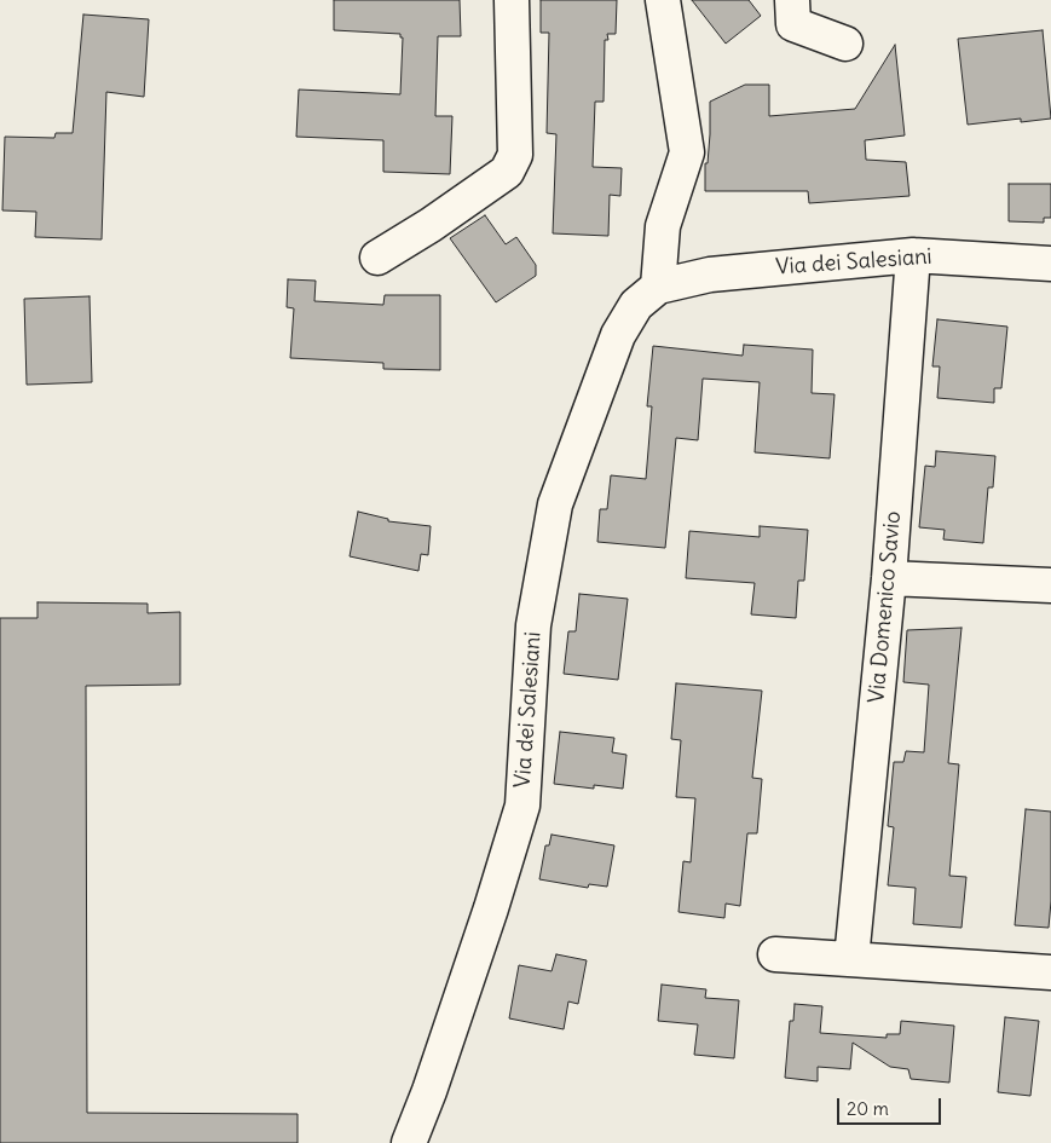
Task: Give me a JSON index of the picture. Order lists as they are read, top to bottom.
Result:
{
  "streets": {
    "street": ["Via dei Salesiani", "Via Domenico Savio"]
  },
  "crossings": [
    ["Via dei Salesiani", "Via Domenico Savio"]
  ],
  "scale_bar": "20 m"
}
